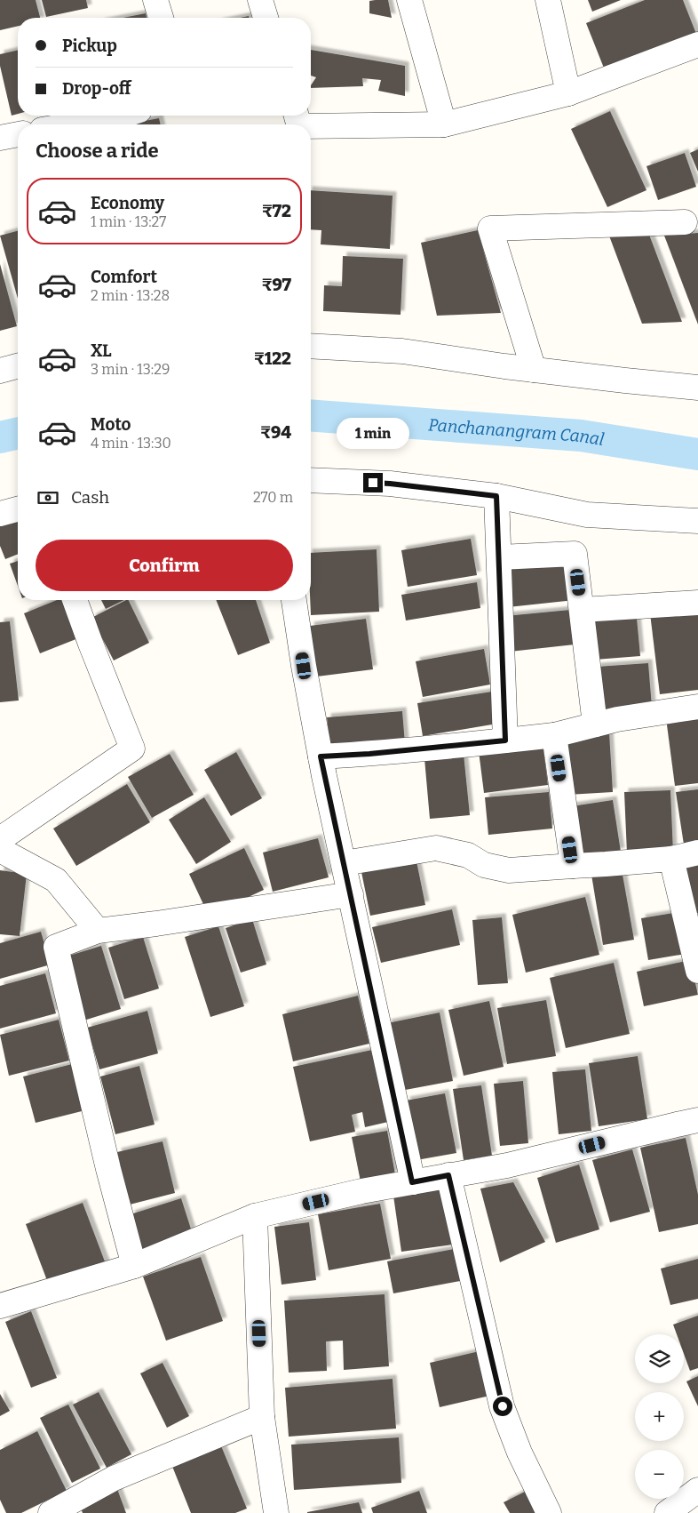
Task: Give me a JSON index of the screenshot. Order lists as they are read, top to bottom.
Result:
{
  "water": ["Panchanangram Canal"],
  "page": {
    "banner": ["Pickup", "Drop-off"],
    "heading": "Choose a ride",
    "list": [
      {
        "name": "Economy",
        "note": "1 min · 13:27",
        "value": "₹72"
      },
      {
        "name": "Comfort",
        "note": "2 min · 13:28",
        "value": "₹97"
      },
      {
        "name": "XL",
        "note": "3 min · 13:29",
        "value": "₹122"
      },
      {
        "name": "Moto",
        "note": "4 min · 13:30",
        "value": "₹94"
      }
    ],
    "bubble": "1 min",
    "pay": ["Cash", "270 m"],
    "buttons": "Confirm",
    "map_buttons": ["+", "−"]
  }
}
